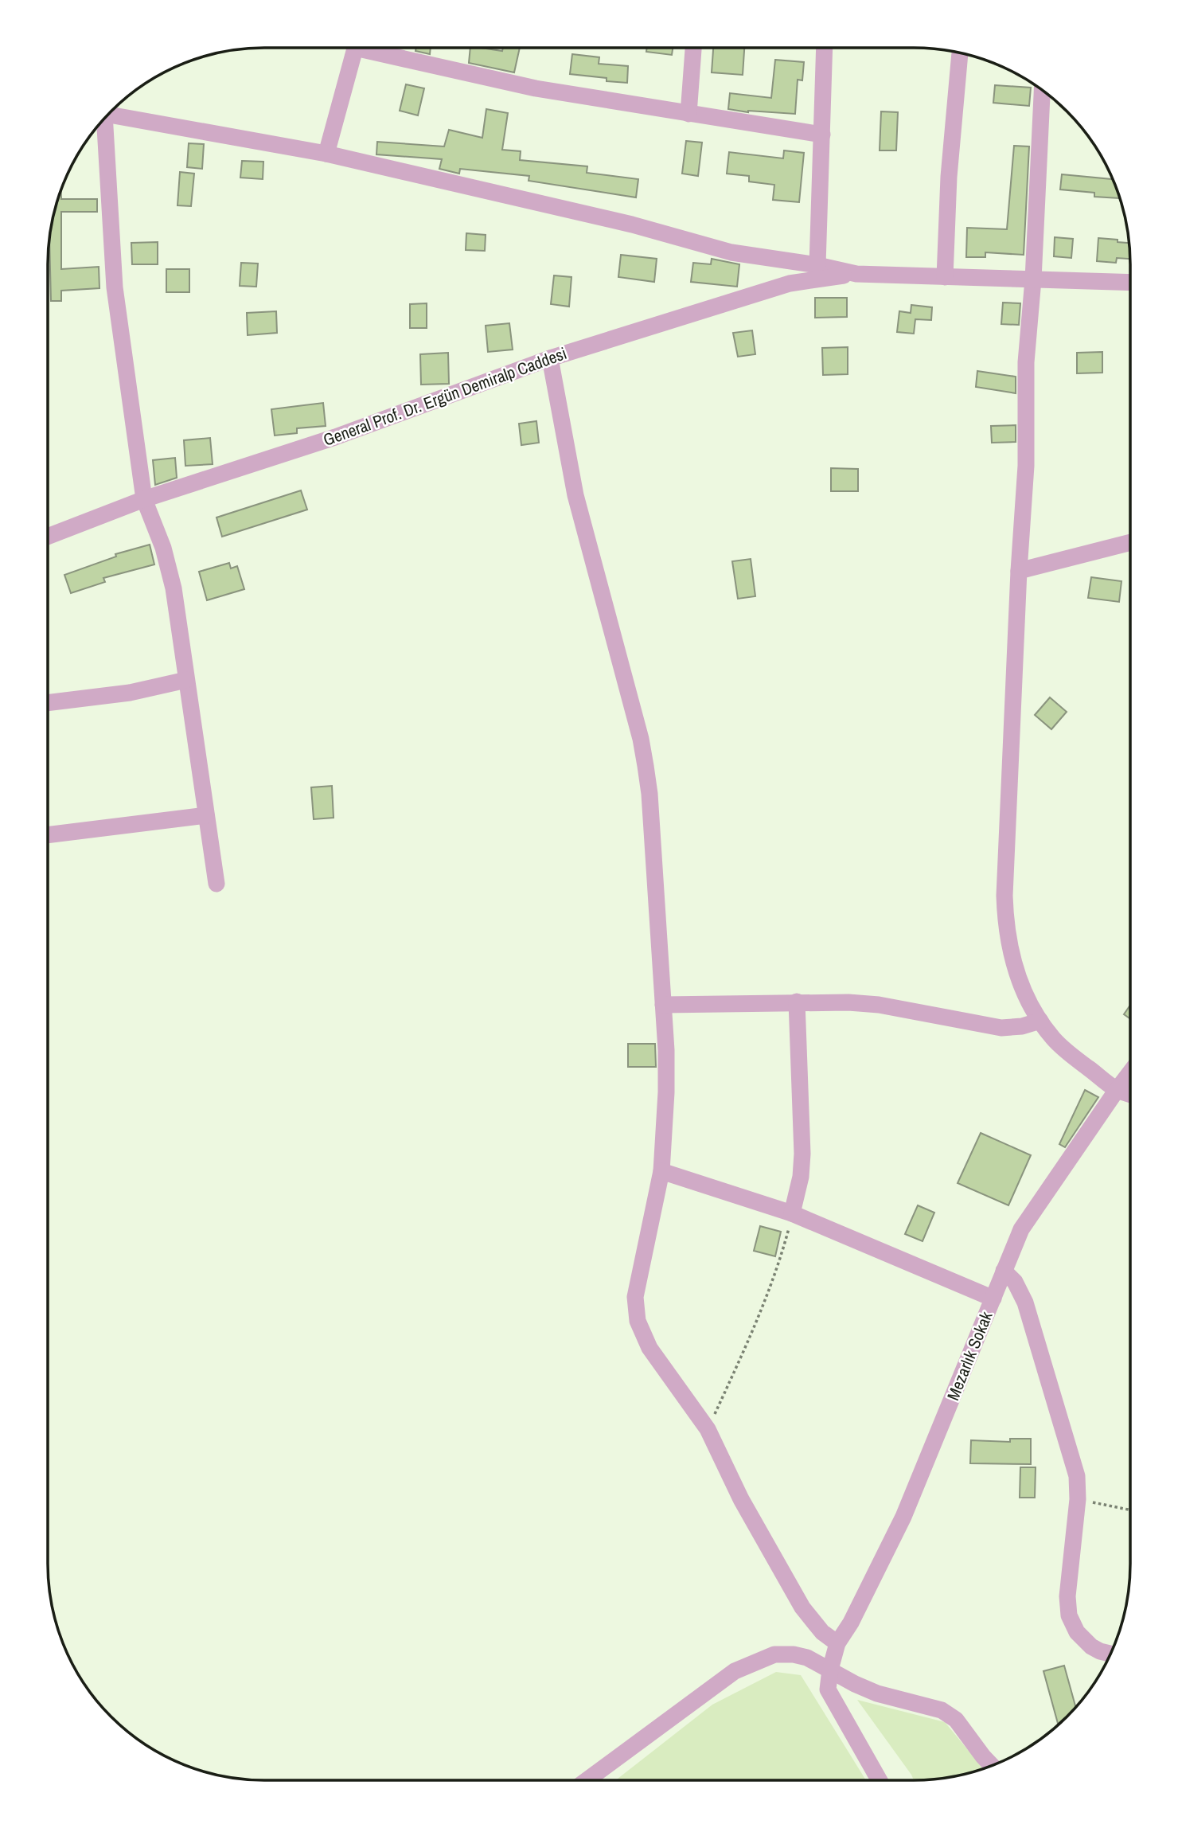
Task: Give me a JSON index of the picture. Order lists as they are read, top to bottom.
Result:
{
  "streets": {
    "street": ["General Prof. Dr. Ergün Demiralp Caddesi", "Mezarlık Sokak"]
  }
}
